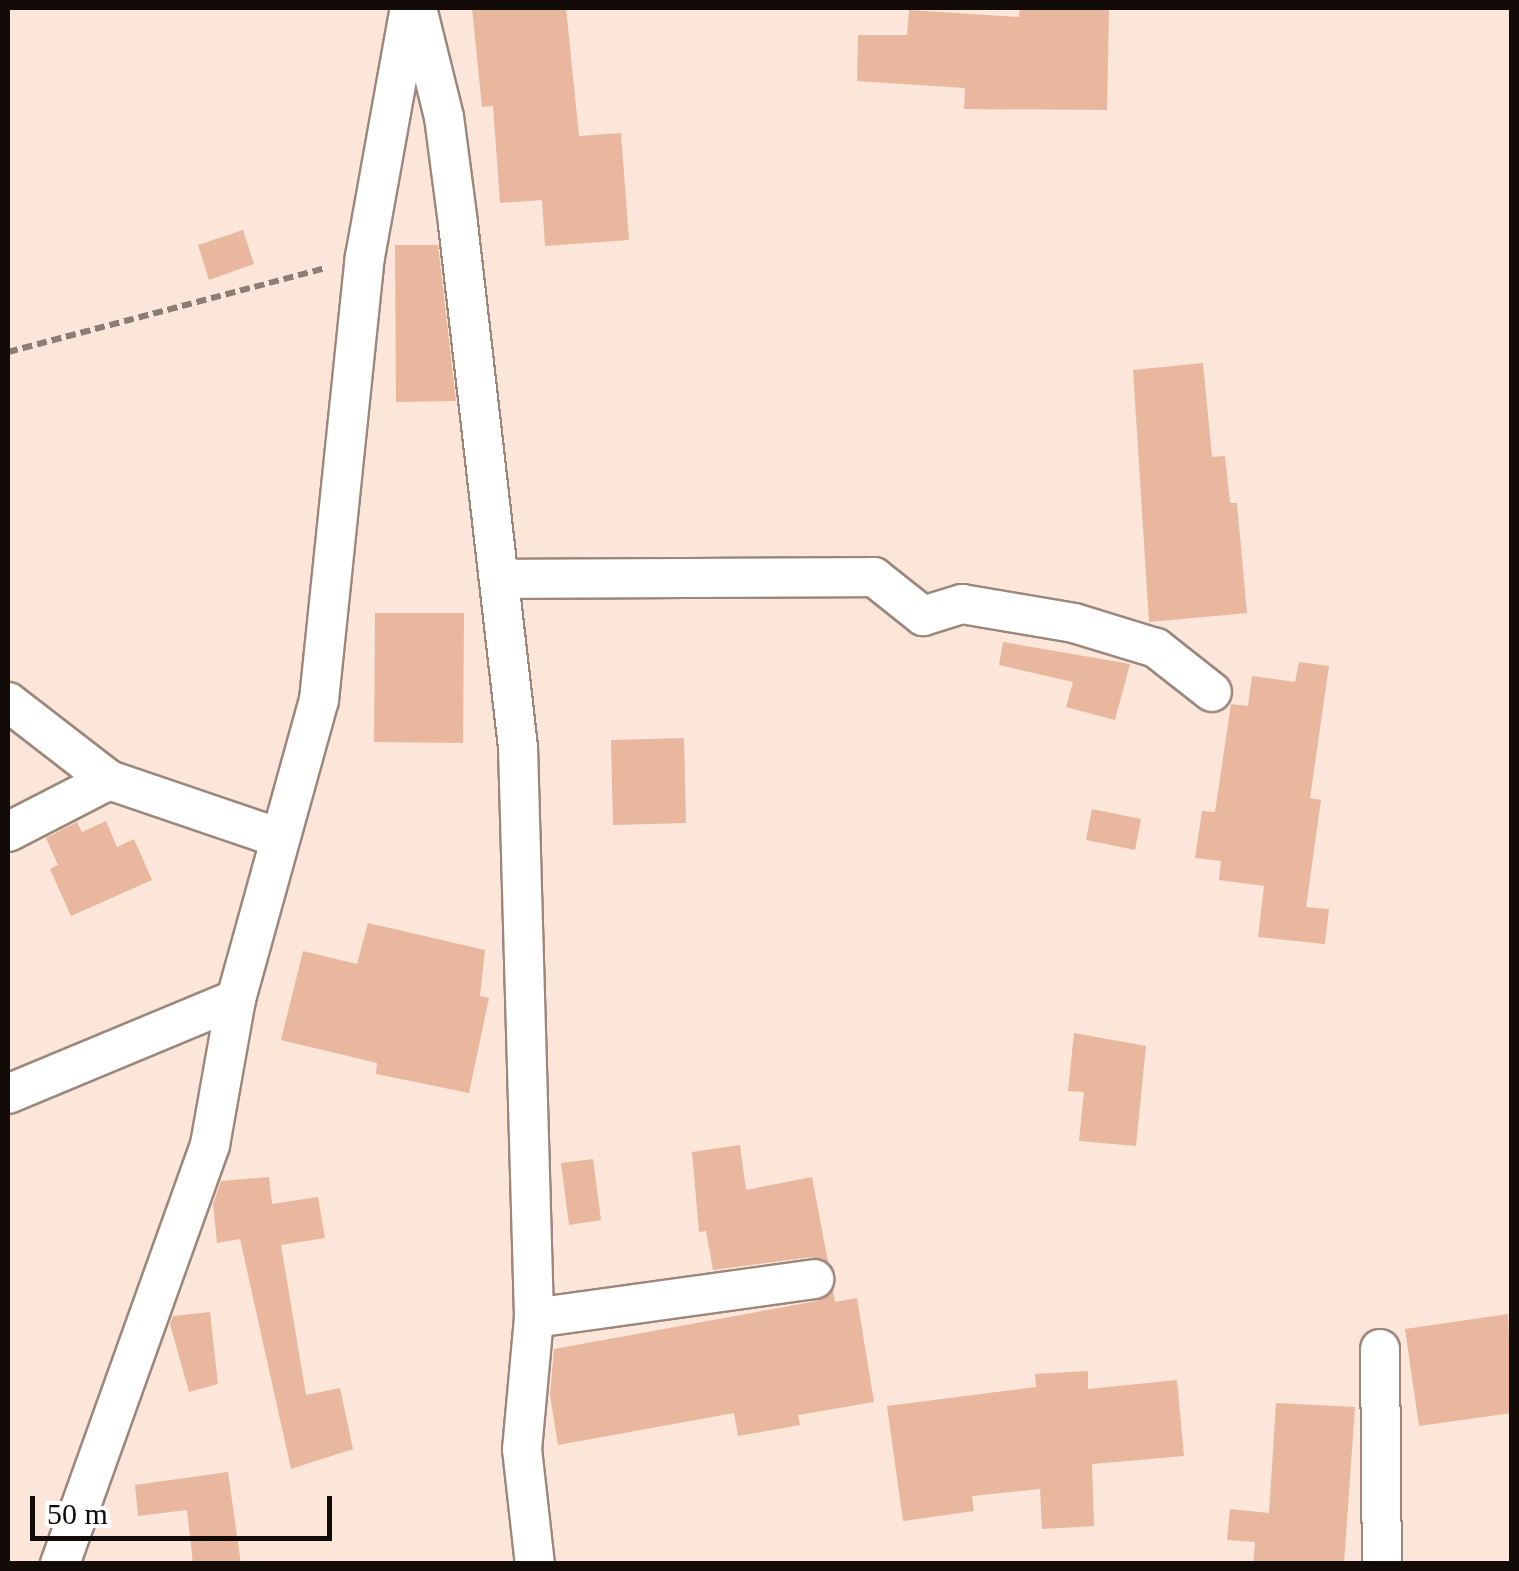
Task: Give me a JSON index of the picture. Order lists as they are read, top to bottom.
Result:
{
  "scale_bar": "50 m"
}
